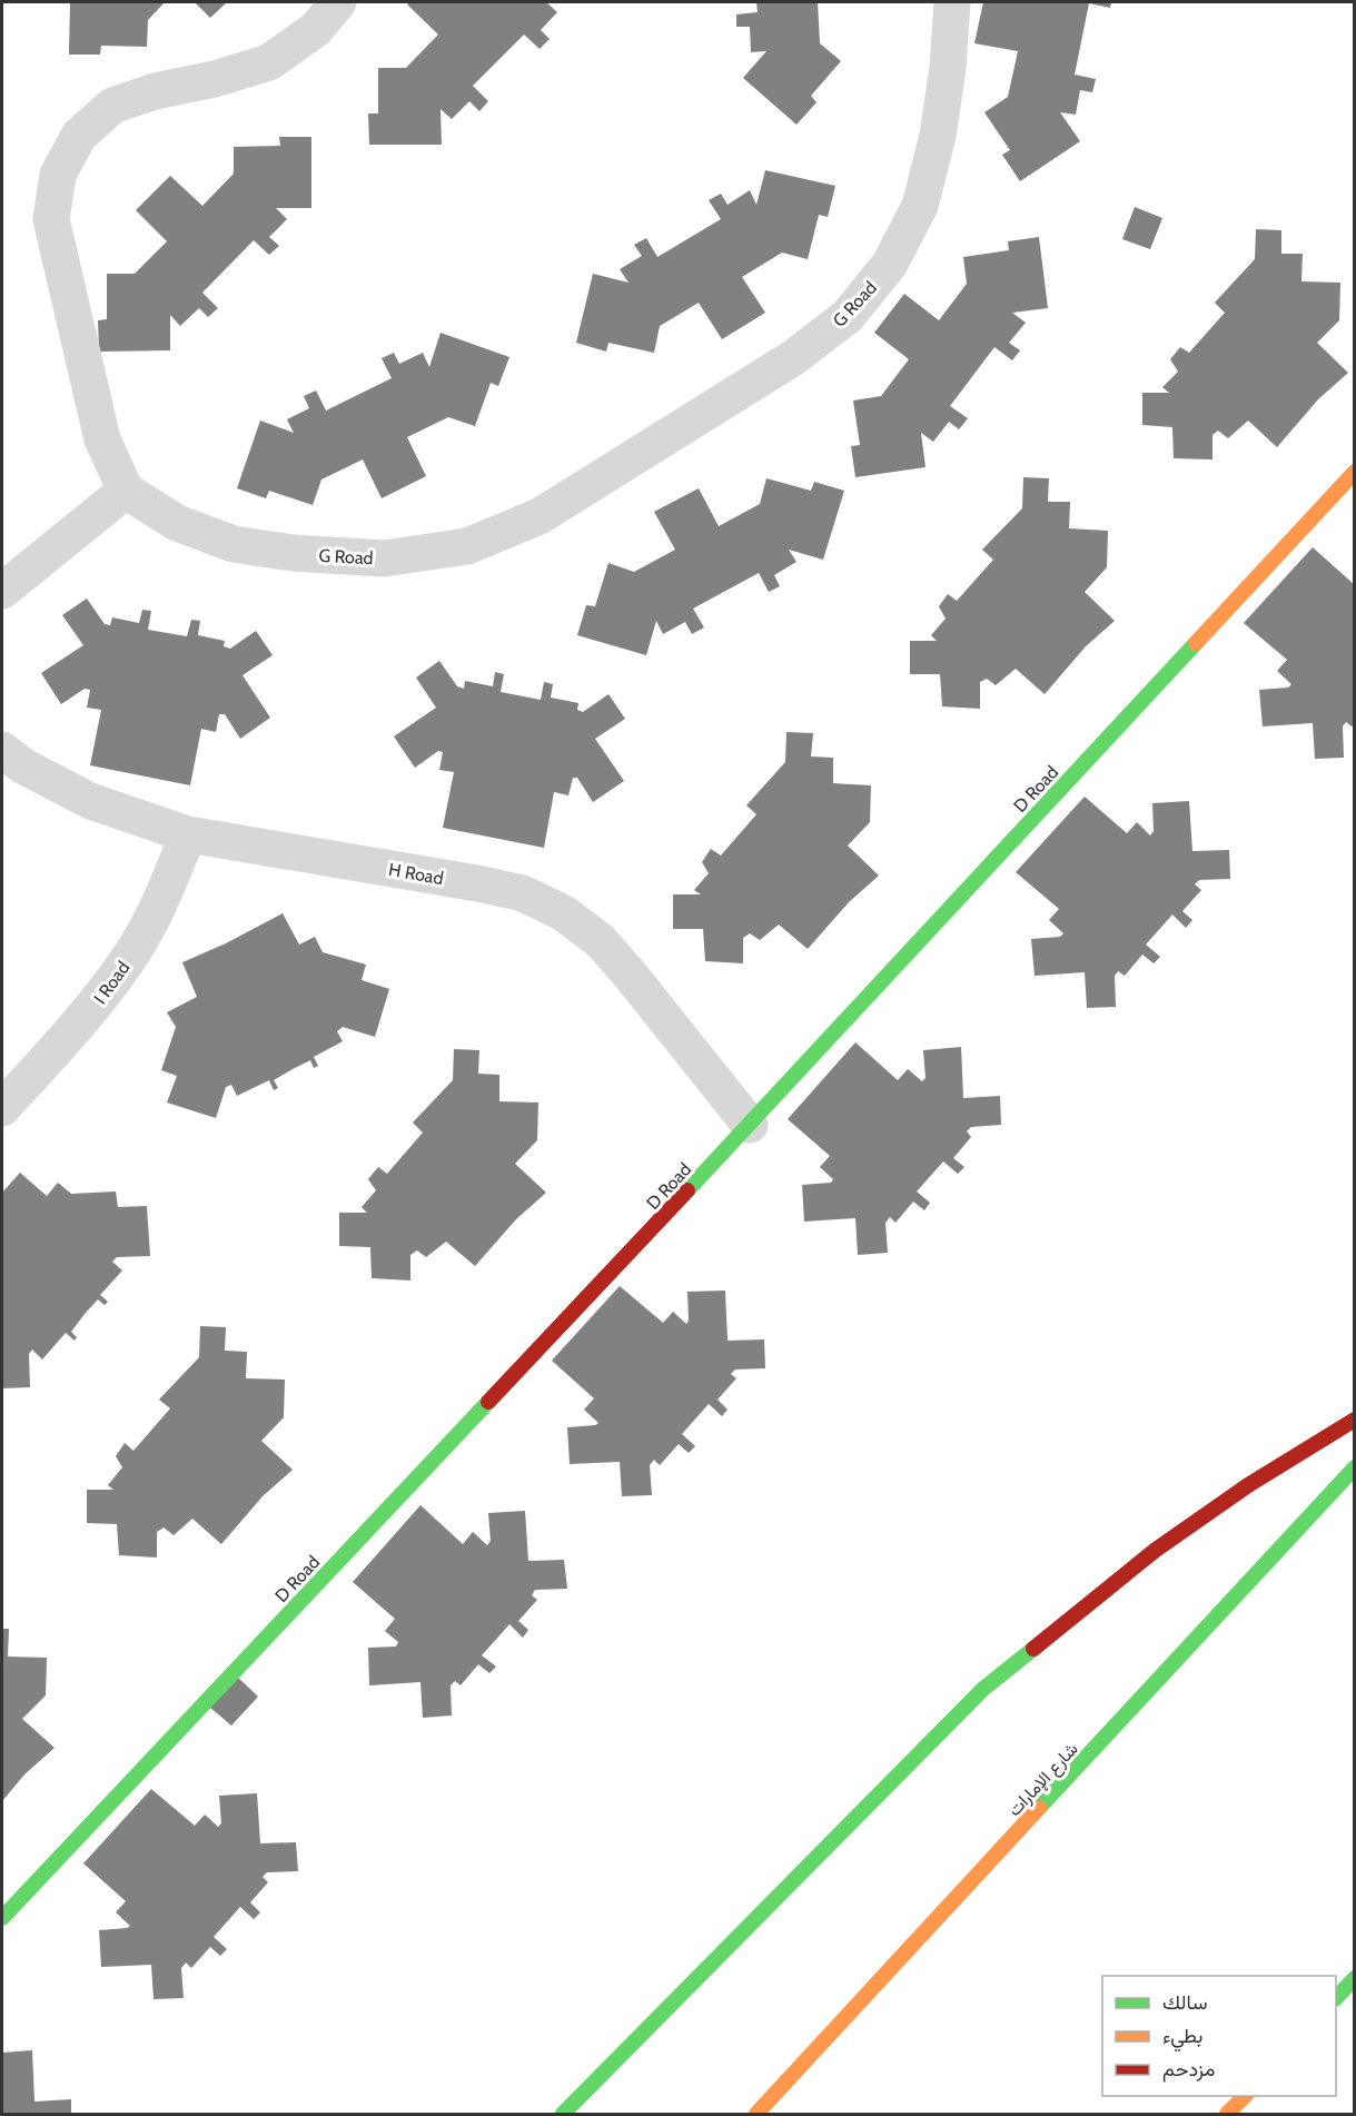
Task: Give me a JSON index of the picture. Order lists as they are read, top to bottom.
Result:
{
  "streets": {
    "main road": ["D Road", "شارع الإمارات"],
    "street": ["G Road", "H Road", "I Road"]
  },
  "crossings": [
    ["D Road", "H Road"],
    ["H Road", "I Road"]
  ],
  "legend": ["سالك", "بطيء", "مزدحم"]
}
